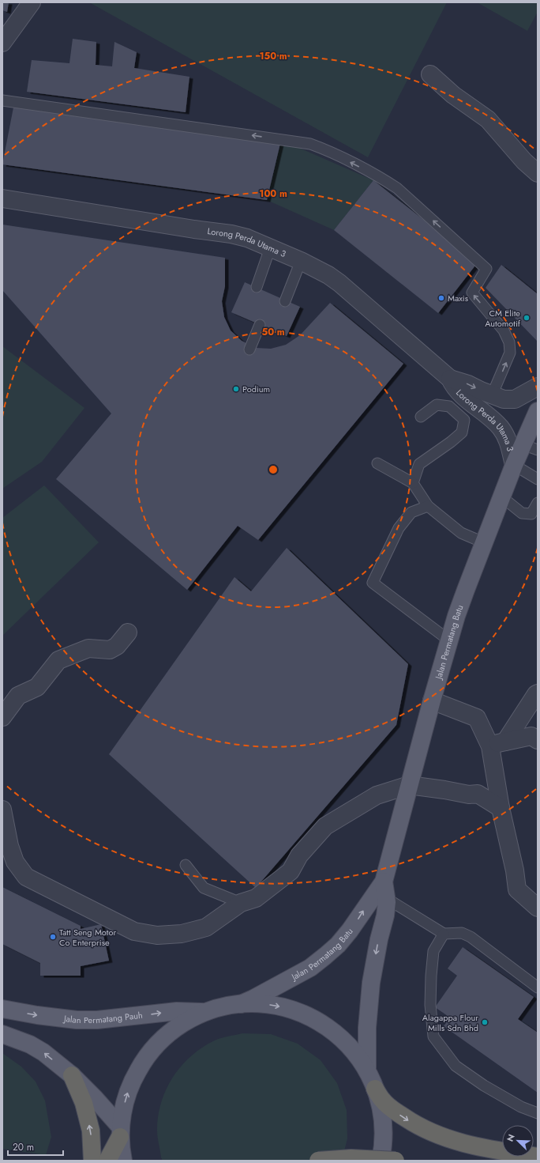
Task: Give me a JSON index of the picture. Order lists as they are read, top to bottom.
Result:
{
  "streets": {
    "main road": ["Jalan Permatang Batu", "Jalan Permatang Pauh"],
    "street": ["Lorong Perda Utama 3"]
  },
  "crossings": [
    ["Lorong Perda Utama 3", "Jalan Permatang Batu"]
  ],
  "one_way": ["Jalan Permatang Pauh"],
  "places": [
    "Maxis",
    "CM Elite Automotif",
    "Podium",
    "Tatt Seng Motor Co Enterprise",
    "Alagappa Flour Mills Sdn Bhd"
  ],
  "scale_bar": "20 m",
  "north": "top left",
  "rings": ["150 m", "100 m", "50 m"]
}
